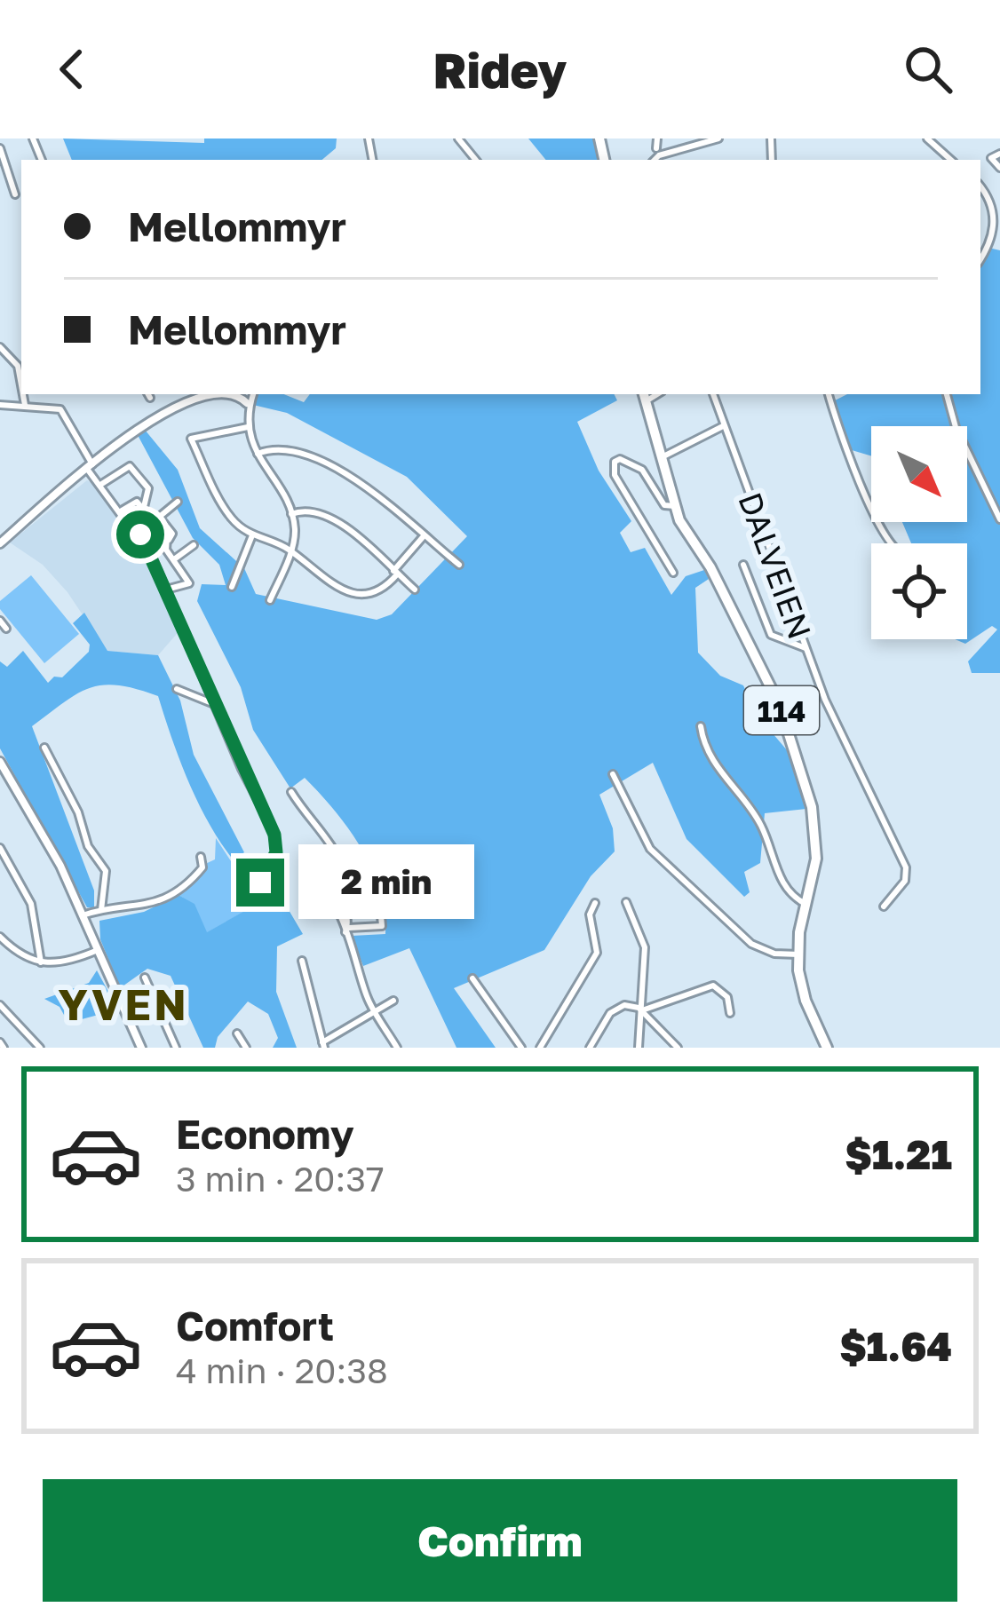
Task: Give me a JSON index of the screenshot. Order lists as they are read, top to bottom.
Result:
{
  "streets": {
    "main road": ["114"],
    "street": ["DALVEIEN"]
  },
  "districts": ["YVEN"],
  "north": "bottom right",
  "page": {
    "header": "Ridey",
    "banner": ["Mellommyr", "Mellommyr"],
    "bubble": "2 min",
    "list": [
      {
        "name": "Economy",
        "note": "3 min · 20:37",
        "value": "$1.21"
      },
      {
        "name": "Comfort",
        "note": "4 min · 20:38",
        "value": "$1.64"
      }
    ],
    "buttons": "Confirm"
  }
}
